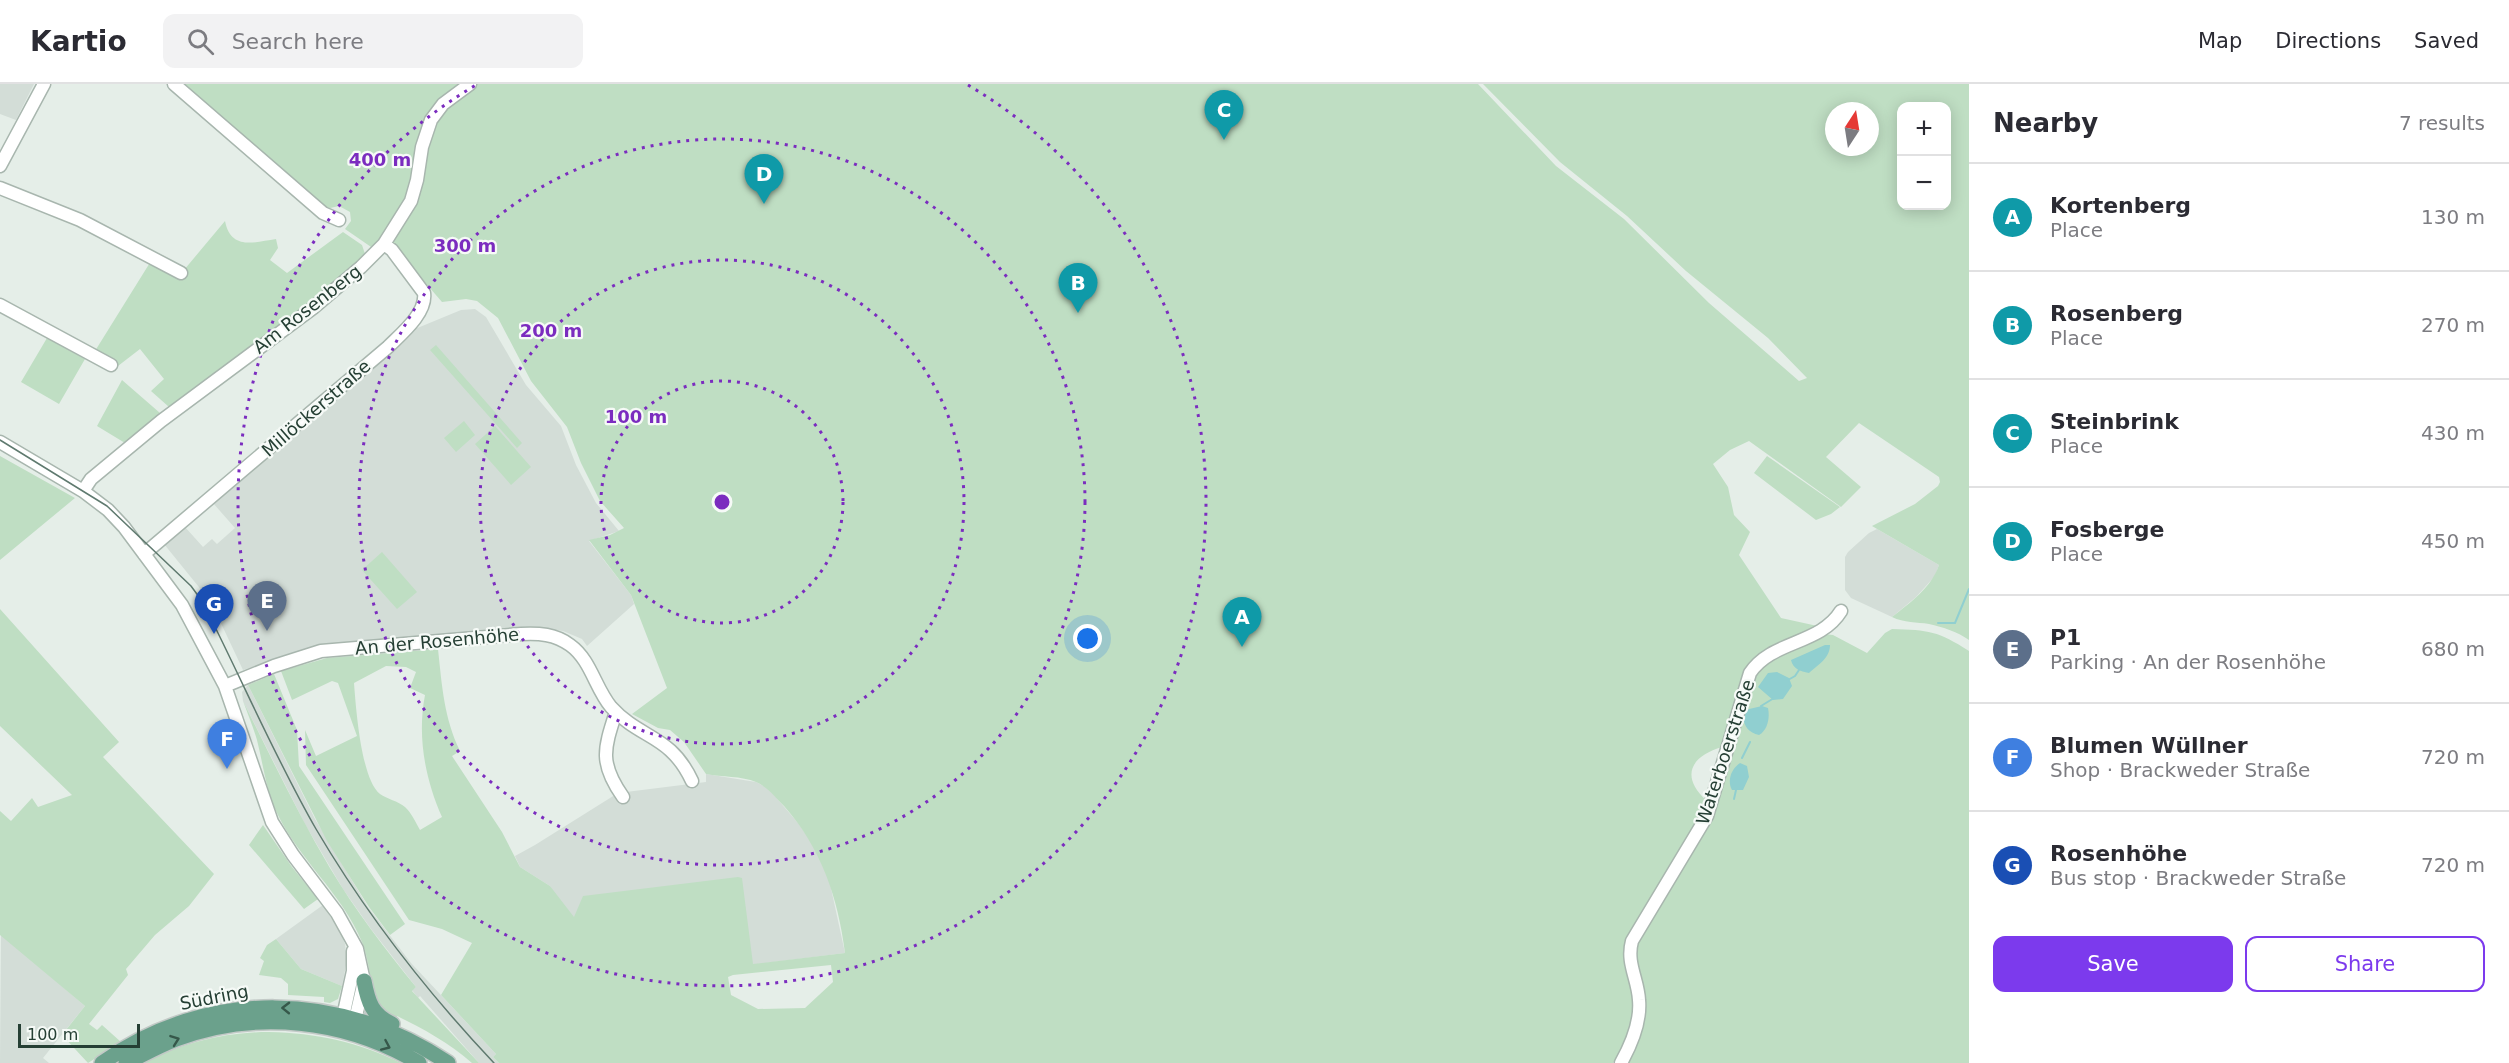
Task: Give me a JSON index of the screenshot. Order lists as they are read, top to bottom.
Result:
{
  "streets": {
    "main road": ["Südring"],
    "street": [
      "Am Rosenberg",
      "Millöckerstraße",
      "An der Rosenhöhe",
      "Waterboerstraße"
    ]
  },
  "crossings": [
    ["Am Rosenberg", "Millöckerstraße"]
  ],
  "scale_bar": "100 m",
  "north": "top",
  "page": {
    "header": "Kartio",
    "search": "Search here",
    "nav": ["Map", "Directions", "Saved"],
    "heading": ["Nearby", "7 results"],
    "pins": [
      "C",
      "D",
      "B",
      "E",
      "G",
      "A",
      "F"
    ],
    "map_buttons": ["+", "−"],
    "list": [
      {
        "mark": "A",
        "name": "Kortenberg",
        "note": "Place",
        "value": "130 m"
      },
      {
        "mark": "B",
        "name": "Rosenberg",
        "note": "Place",
        "value": "270 m"
      },
      {
        "mark": "C",
        "name": "Steinbrink",
        "note": "Place",
        "value": "430 m"
      },
      {
        "mark": "D",
        "name": "Fosberge",
        "note": "Place",
        "value": "450 m"
      },
      {
        "mark": "E",
        "name": "P1",
        "note": "Parking · An der Rosenhöhe",
        "value": "680 m"
      },
      {
        "mark": "F",
        "name": "Blumen Wüllner",
        "note": "Shop · Brackweder Straße",
        "value": "720 m"
      },
      {
        "mark": "G",
        "name": "Rosenhöhe",
        "note": "Bus stop · Brackweder Straße",
        "value": "720 m"
      }
    ],
    "buttons": ["Save", "Share"],
    "scale": "100 m"
  },
  "rings": [
    "400 m",
    "300 m",
    "200 m",
    "100 m"
  ]
}
